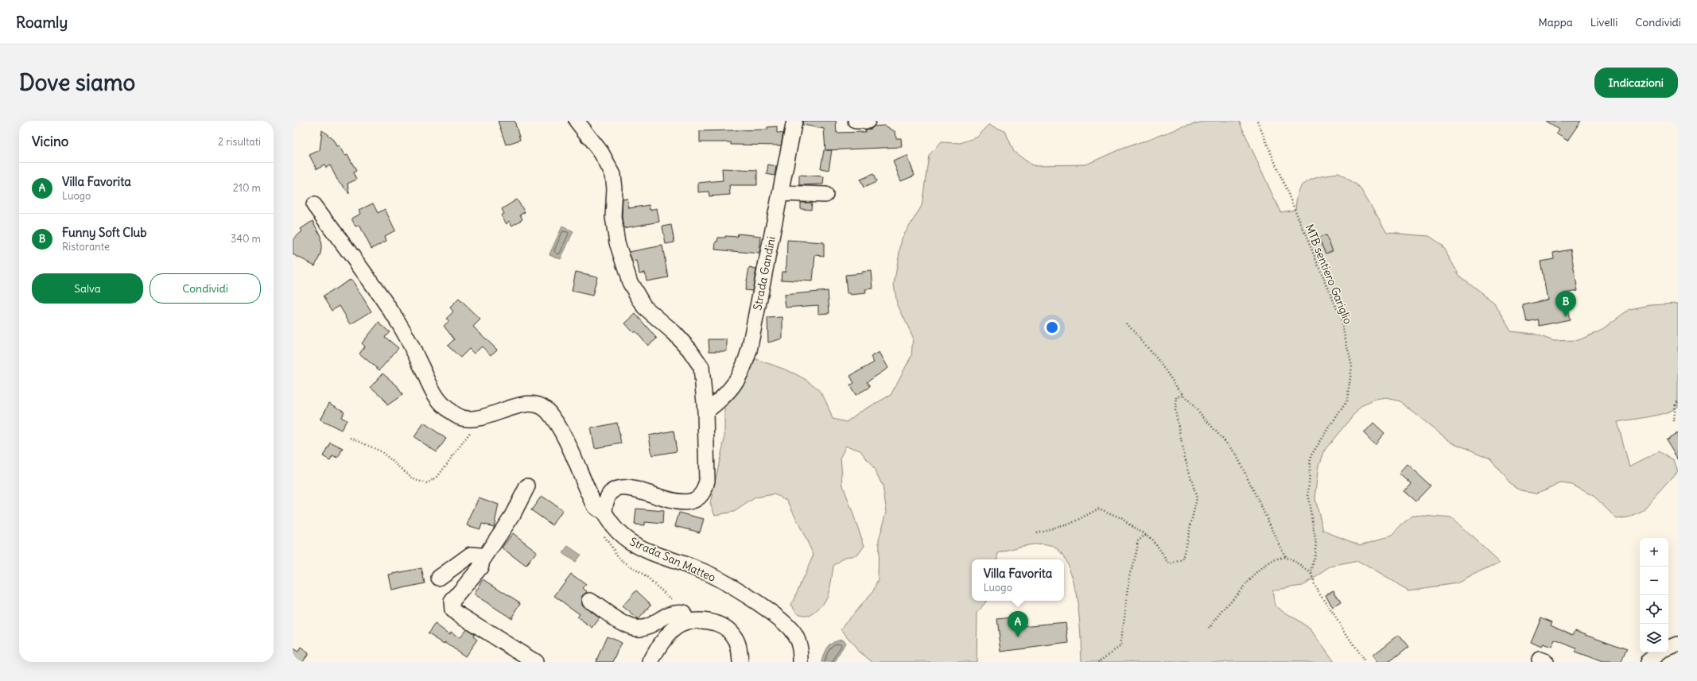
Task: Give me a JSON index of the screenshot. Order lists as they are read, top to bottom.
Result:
{
  "streets": {
    "street": ["Strada Gandini", "Strada San Matteo"],
    "path": ["MTB sentiero Gariglio"]
  },
  "page": {
    "header": "Roamly",
    "nav": ["Mappa", "Livelli", "Condividi"],
    "buttons": [
      "Indicazioni",
      ["Salva", "Condividi"]
    ],
    "title": "Dove siamo",
    "heading": ["Vicino", "2 risultati"],
    "list": [
      {
        "mark": "A",
        "name": "Villa Favorita",
        "note": "Luogo",
        "value": "210 m"
      },
      {
        "mark": "B",
        "name": "Funny Soft Club",
        "note": "Ristorante",
        "value": "340 m"
      }
    ],
    "pins": ["B", "A"],
    "map_buttons": ["+", "−"],
    "popup": ["Villa Favorita", "Luogo"]
  }
}
